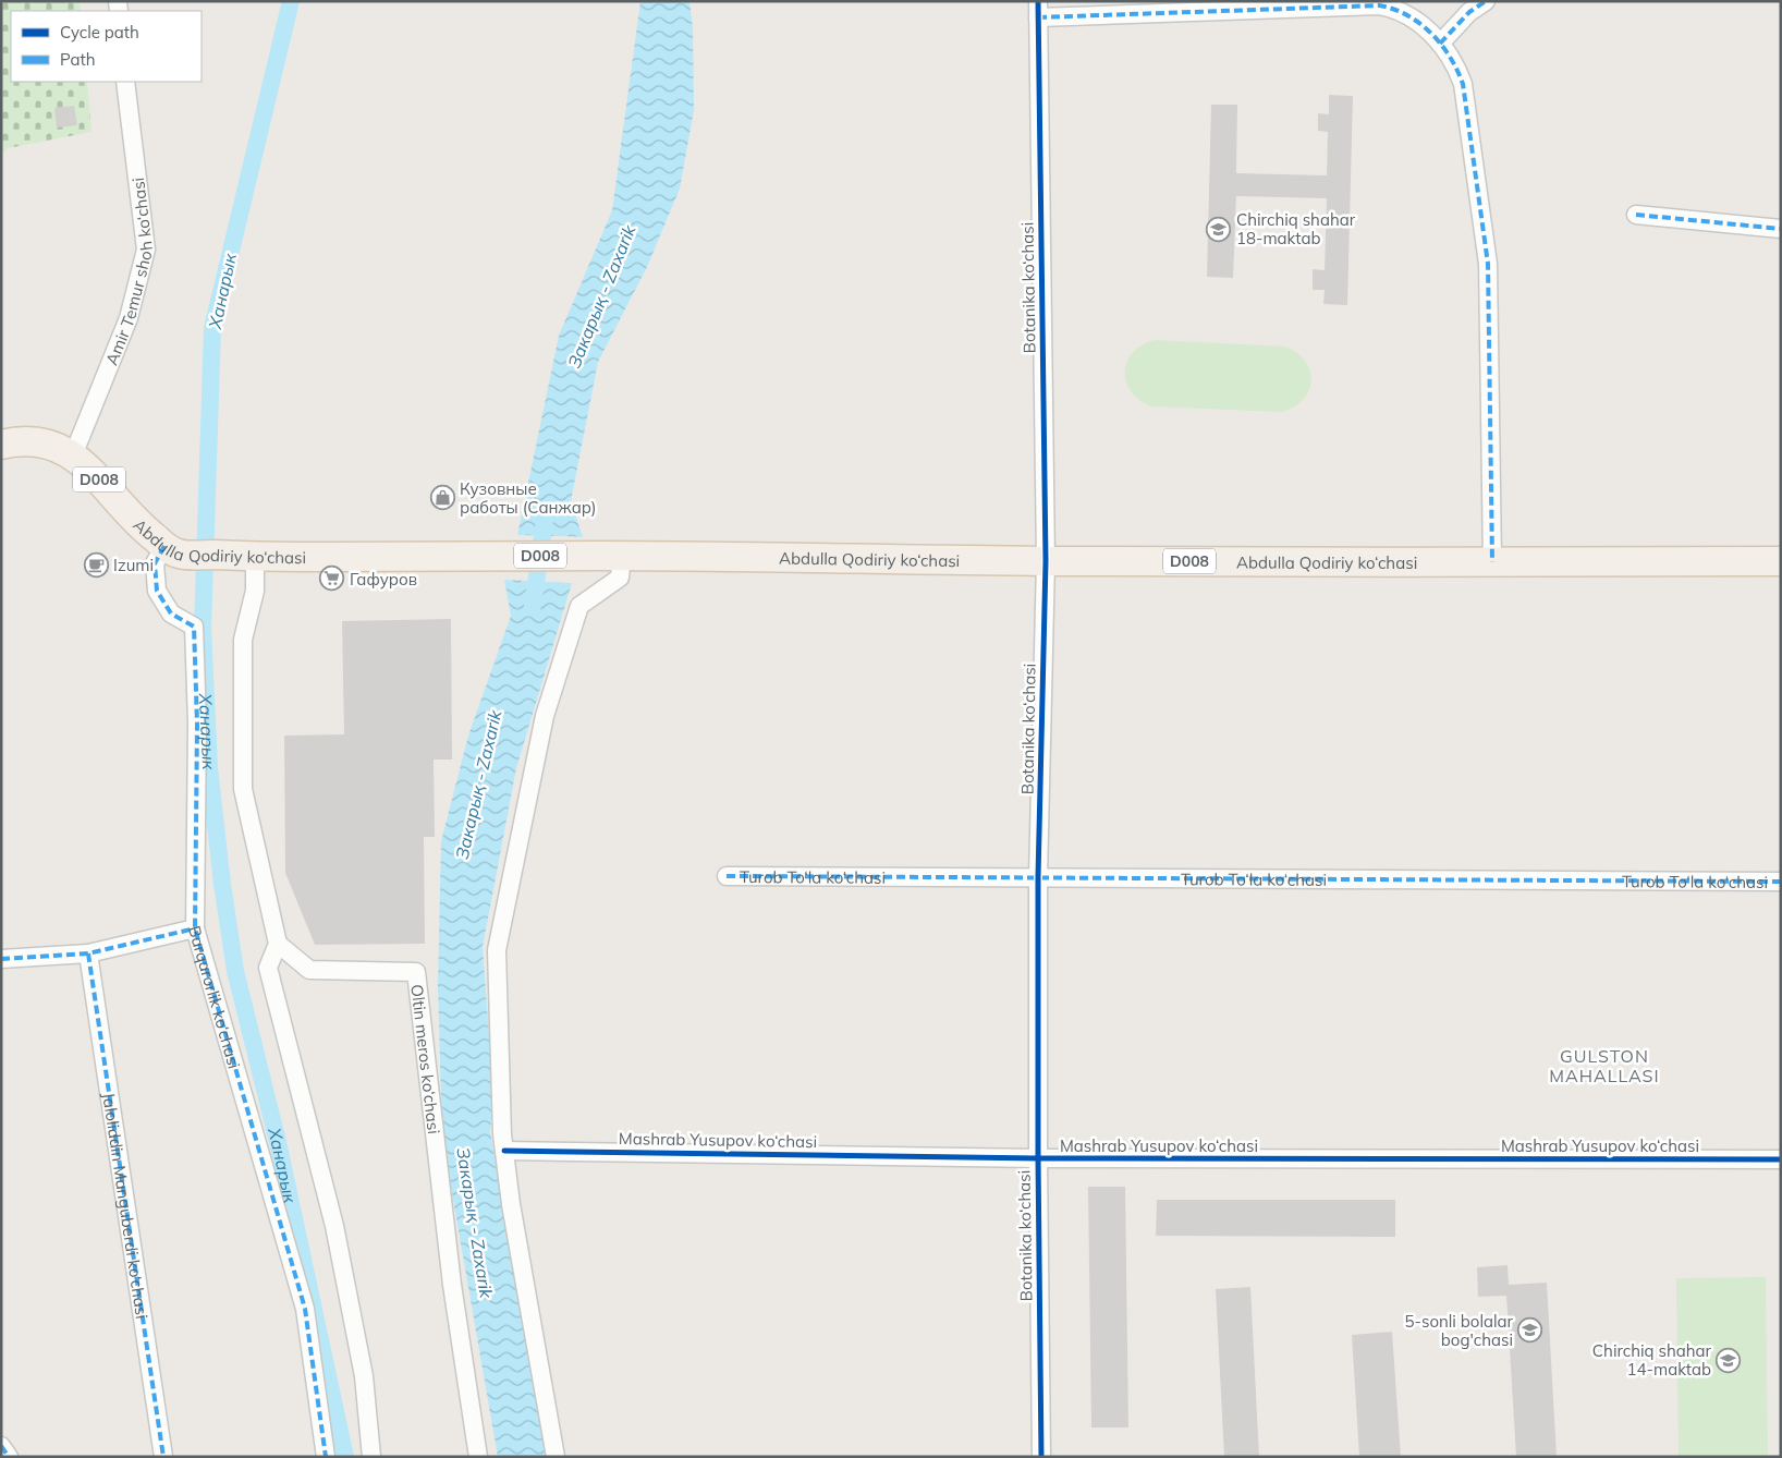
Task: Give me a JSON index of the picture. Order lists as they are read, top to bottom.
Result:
{
  "streets": {
    "main road": ["D008", "Abdulla Qodiriy ko‘chasi"],
    "street": [
      "Amir Temur shoh ko‘chasi",
      "Botanika ko‘chasi",
      "Turob To‘la ko‘chasi",
      "Barqarorlik ko‘chasi",
      "Oltin meros ko‘chasi",
      "Mashrab Yusupov ko‘chasi",
      "Jaloliddin Manguberdi ko‘chasi"
    ]
  },
  "crossings": [
    ["Amir Temur shoh ko‘chasi", "Abdulla Qodiriy ko‘chasi"],
    ["Botanika ko‘chasi", "Abdulla Qodiriy ko‘chasi"],
    ["Botanika ko‘chasi", "Turob To‘la ko‘chasi"],
    ["Botanika ko‘chasi", "Mashrab Yusupov ko‘chasi"],
    ["Abdulla Qodiriy ko‘chasi", "Barqarorlik ko‘chasi"]
  ],
  "districts": ["GULSTON MAHALLASI"],
  "water": ["Ханарык", "Закарық - Zaxarik"],
  "places": {
    "school or university": ["Chirchiq shahar 18-maktab", "5-sonli bolalar bog'chasi", "Chirchiq shahar 14-maktab"],
    "shop": ["Кузовные работы (Санжар)"],
    "cafe": ["Izumi"],
    "supermarket": ["Гафуров"]
  },
  "legend": ["Cycle path", "Path"]
}
